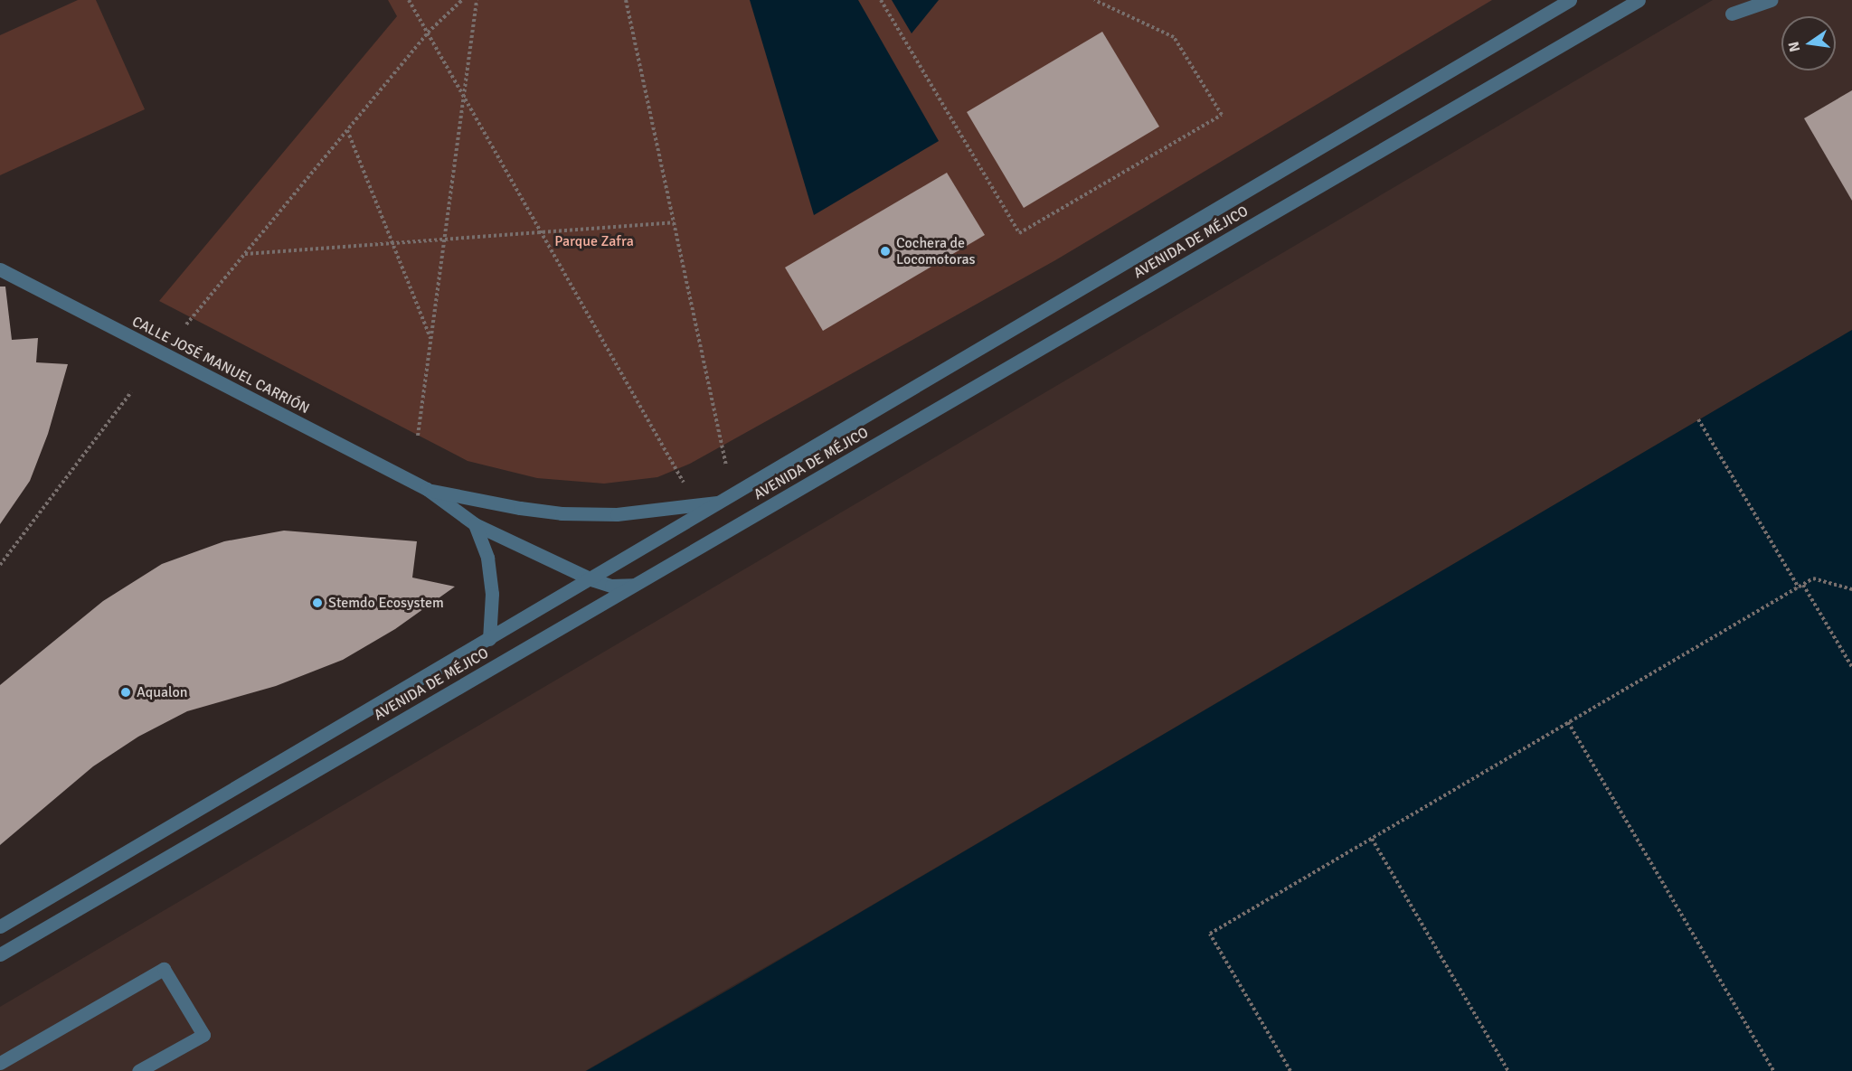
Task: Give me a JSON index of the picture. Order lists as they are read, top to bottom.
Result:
{
  "streets": {
    "street": ["AVENIDA DE MÉJICO", "CALLE JOSÉ MANUEL CARRIÓN"]
  },
  "crossings": [
    ["AVENIDA DE MÉJICO", "CALLE JOSÉ MANUEL CARRIÓN"]
  ],
  "parks": ["Parque Zafra"],
  "places": ["Cochera de Locomotoras", "Stemdo Ecosystem", "Aqualon"],
  "north": "left"
}
